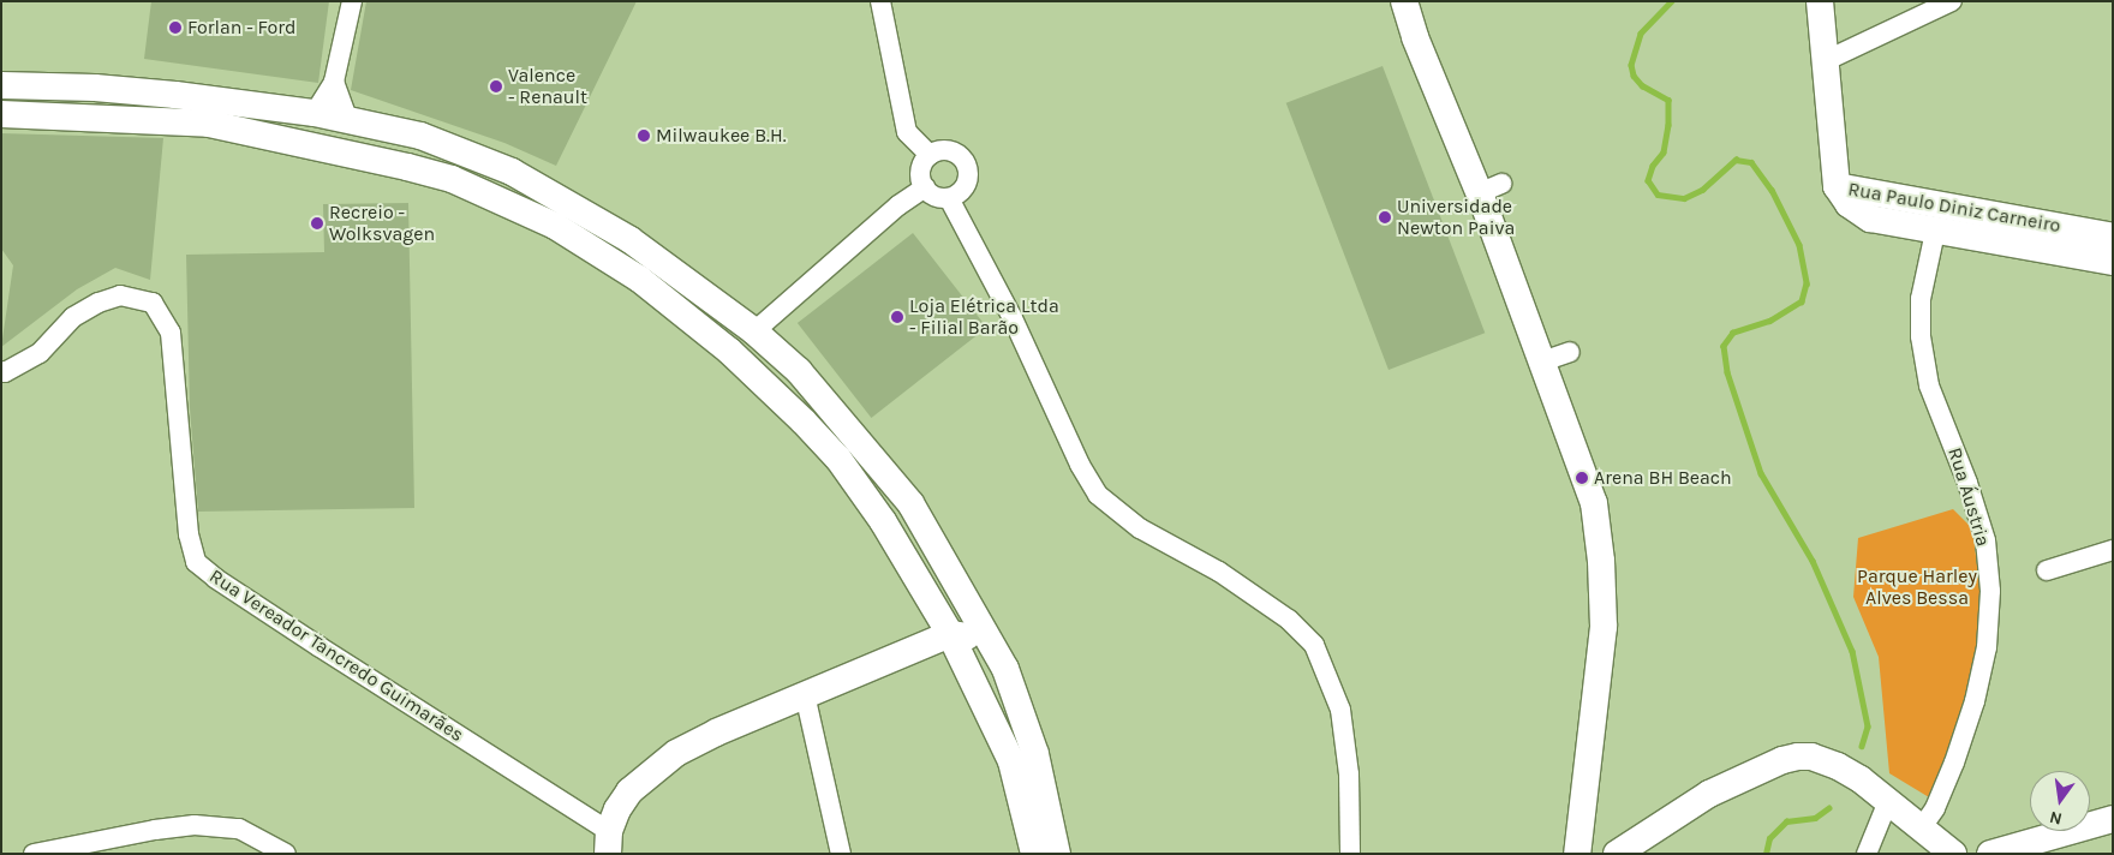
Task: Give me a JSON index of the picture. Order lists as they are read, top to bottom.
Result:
{
  "streets": {
    "main road": ["Rua Paulo Diniz Carneiro"],
    "street": ["Rua Áustria", "Rua Vereador Tancredo Guimarães"]
  },
  "crossings": [
    ["Rua Paulo Diniz Carneiro", "Rua Áustria"]
  ],
  "parks": ["Parque Harley Alves Bessa"],
  "places": [
    "Forlan - Ford",
    "Valence - Renault",
    "Milwaukee B.H.",
    "Universidade Newton Paiva",
    "Recreio - Wolksvagen",
    "Loja Elétrica Ltda - Filial Barão",
    "Arena BH Beach"
  ],
  "north": "bottom"
}
